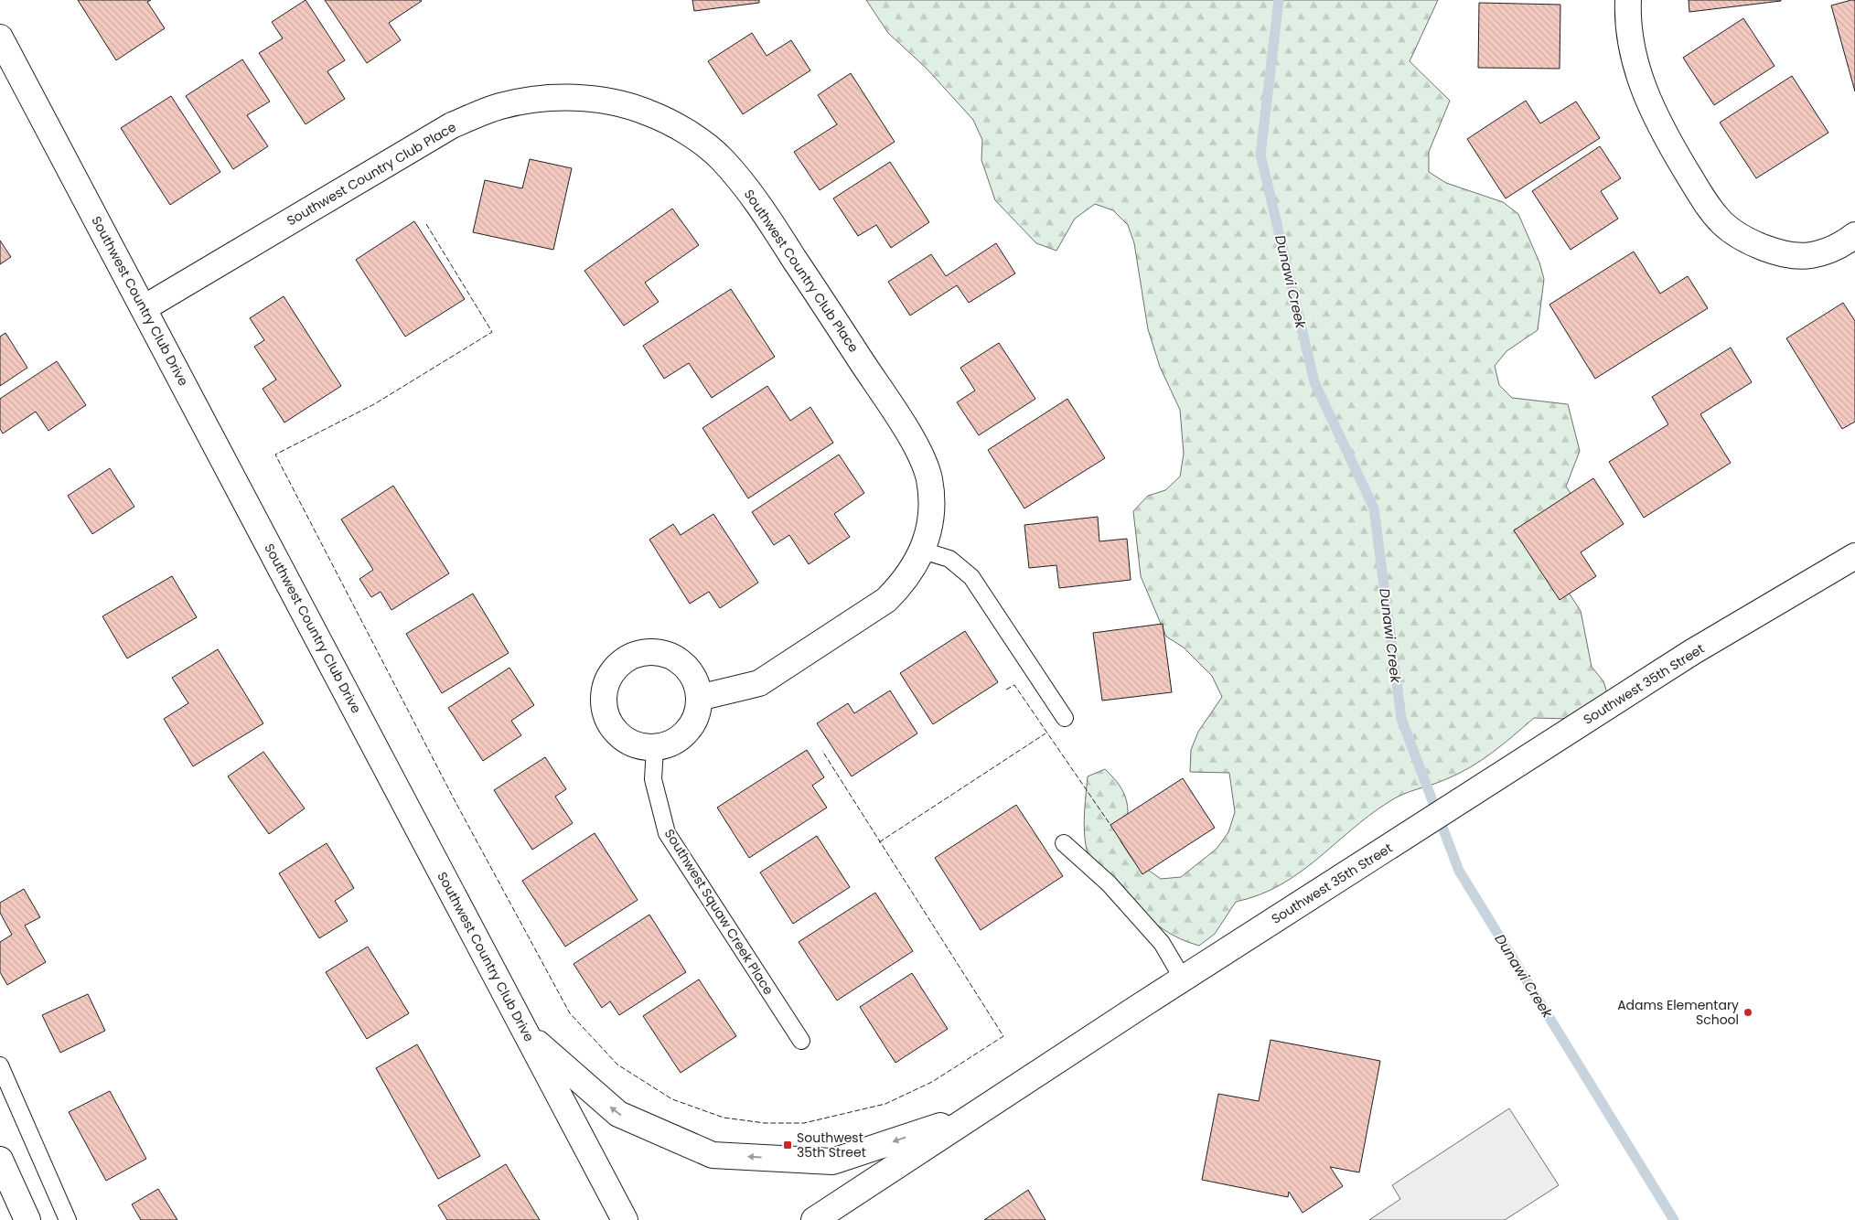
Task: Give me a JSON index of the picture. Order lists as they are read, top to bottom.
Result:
{
  "streets": {
    "street": ["Southwest Country Club Place", "Southwest Country Club Drive", "Southwest 35th Street"],
    "lane": ["Southwest Squaw Creek Place"]
  },
  "crossings": [
    ["Southwest Country Club Place", "Southwest Country Club Drive"],
    ["Southwest Country Club Place", "Southwest Squaw Creek Place"]
  ],
  "water": ["Dunawi Creek"],
  "places": {
    "other": ["Adams Elementary School"],
    "transit": ["Southwest 35th Street"]
  }
}
